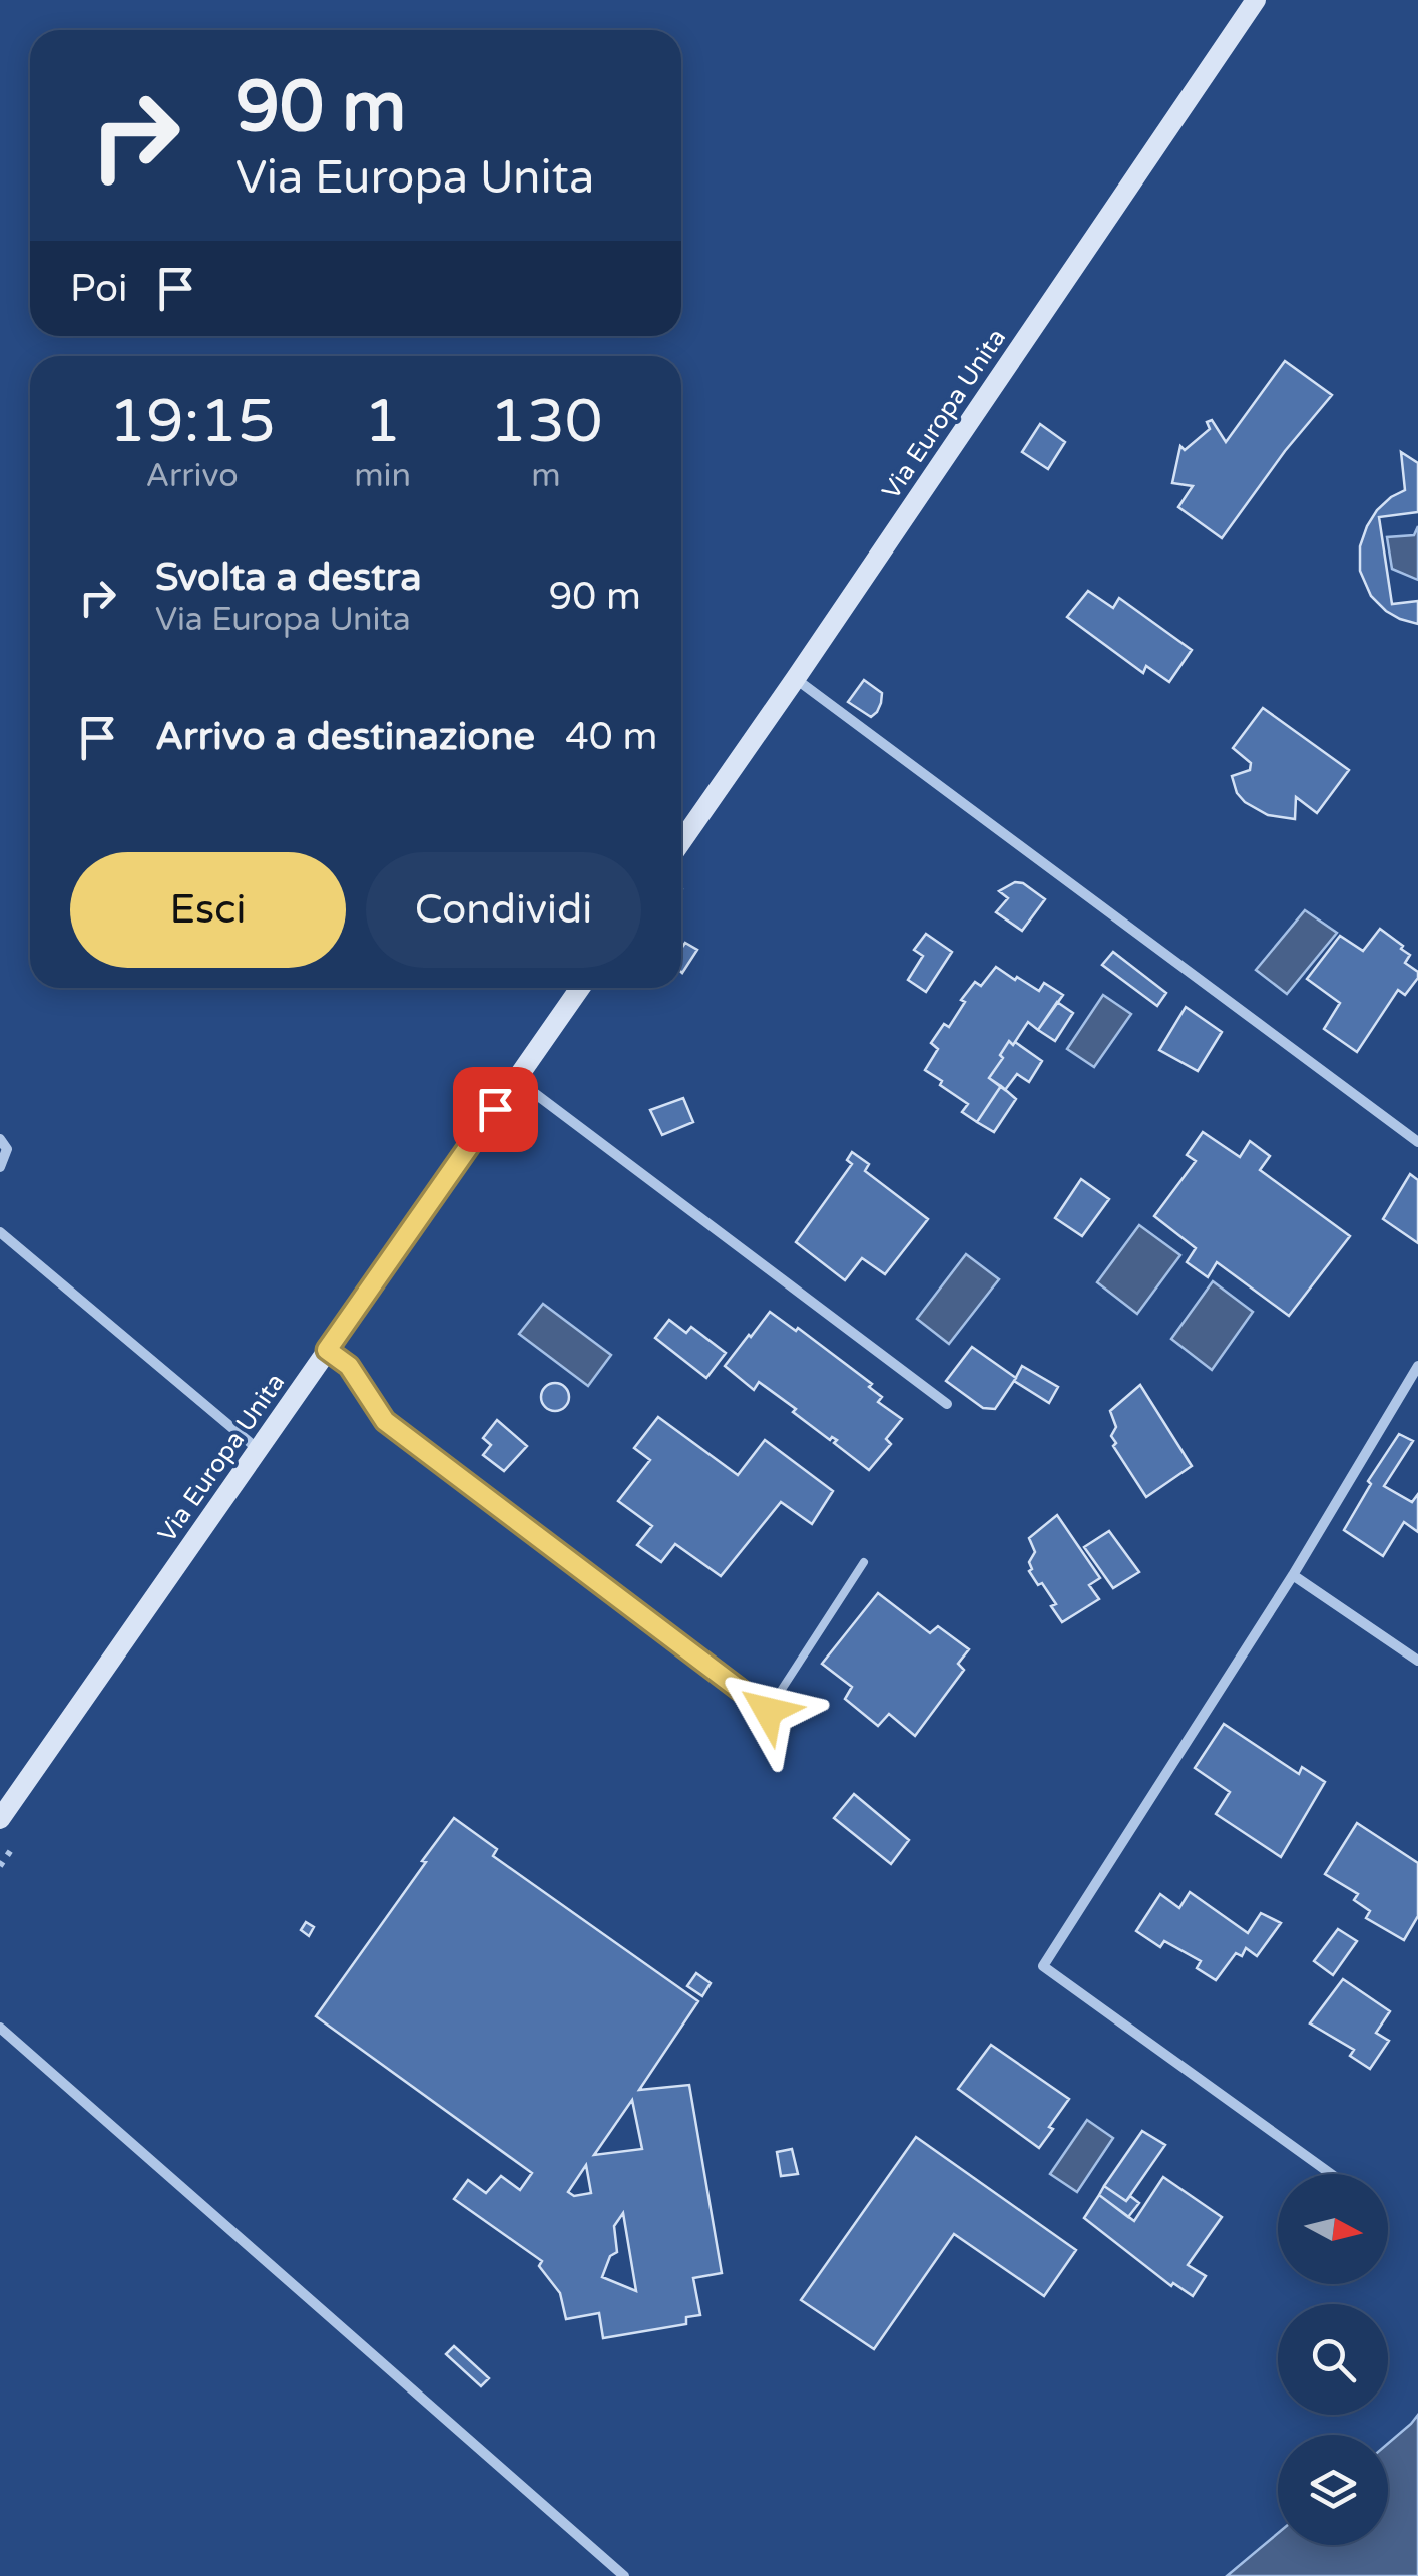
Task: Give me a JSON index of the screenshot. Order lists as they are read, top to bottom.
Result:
{
  "streets": {
    "street": ["Via Europa Unita"]
  },
  "north": "right",
  "page": {
    "turn": ["90 m", "Via Europa Unita"],
    "then": "Poi",
    "eta": [
      "19:15",
      "Arrivo",
      "1",
      "min",
      "130",
      "m"
    ],
    "list": [
      {
        "name": "Svolta a destra",
        "note": "Via Europa Unita",
        "value": "90 m"
      },
      {
        "name": "Arrivo a destinazione",
        "value": "40 m"
      }
    ],
    "buttons": ["Esci", "Condividi"]
  }
}
